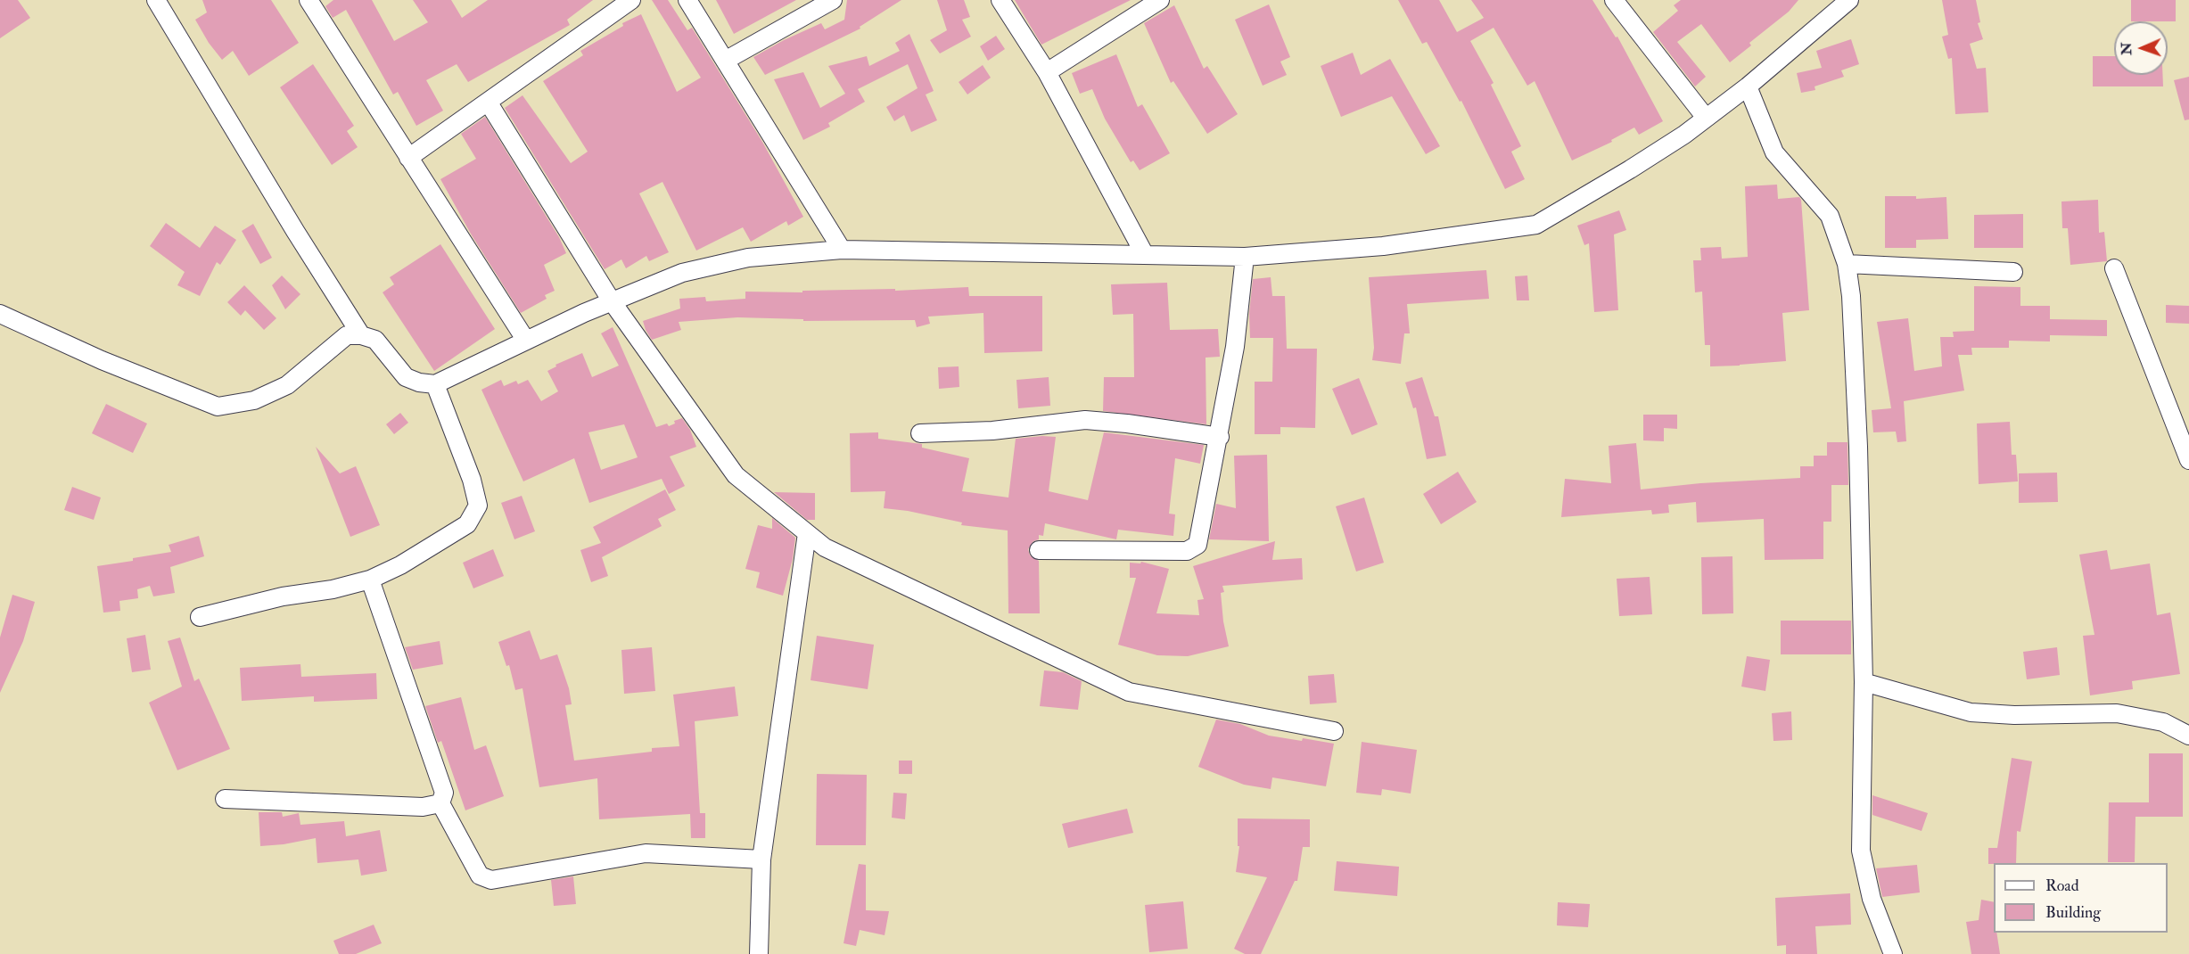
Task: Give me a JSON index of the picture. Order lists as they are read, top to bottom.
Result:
{
  "legend": ["Road", "Building"],
  "north": "left"
}
